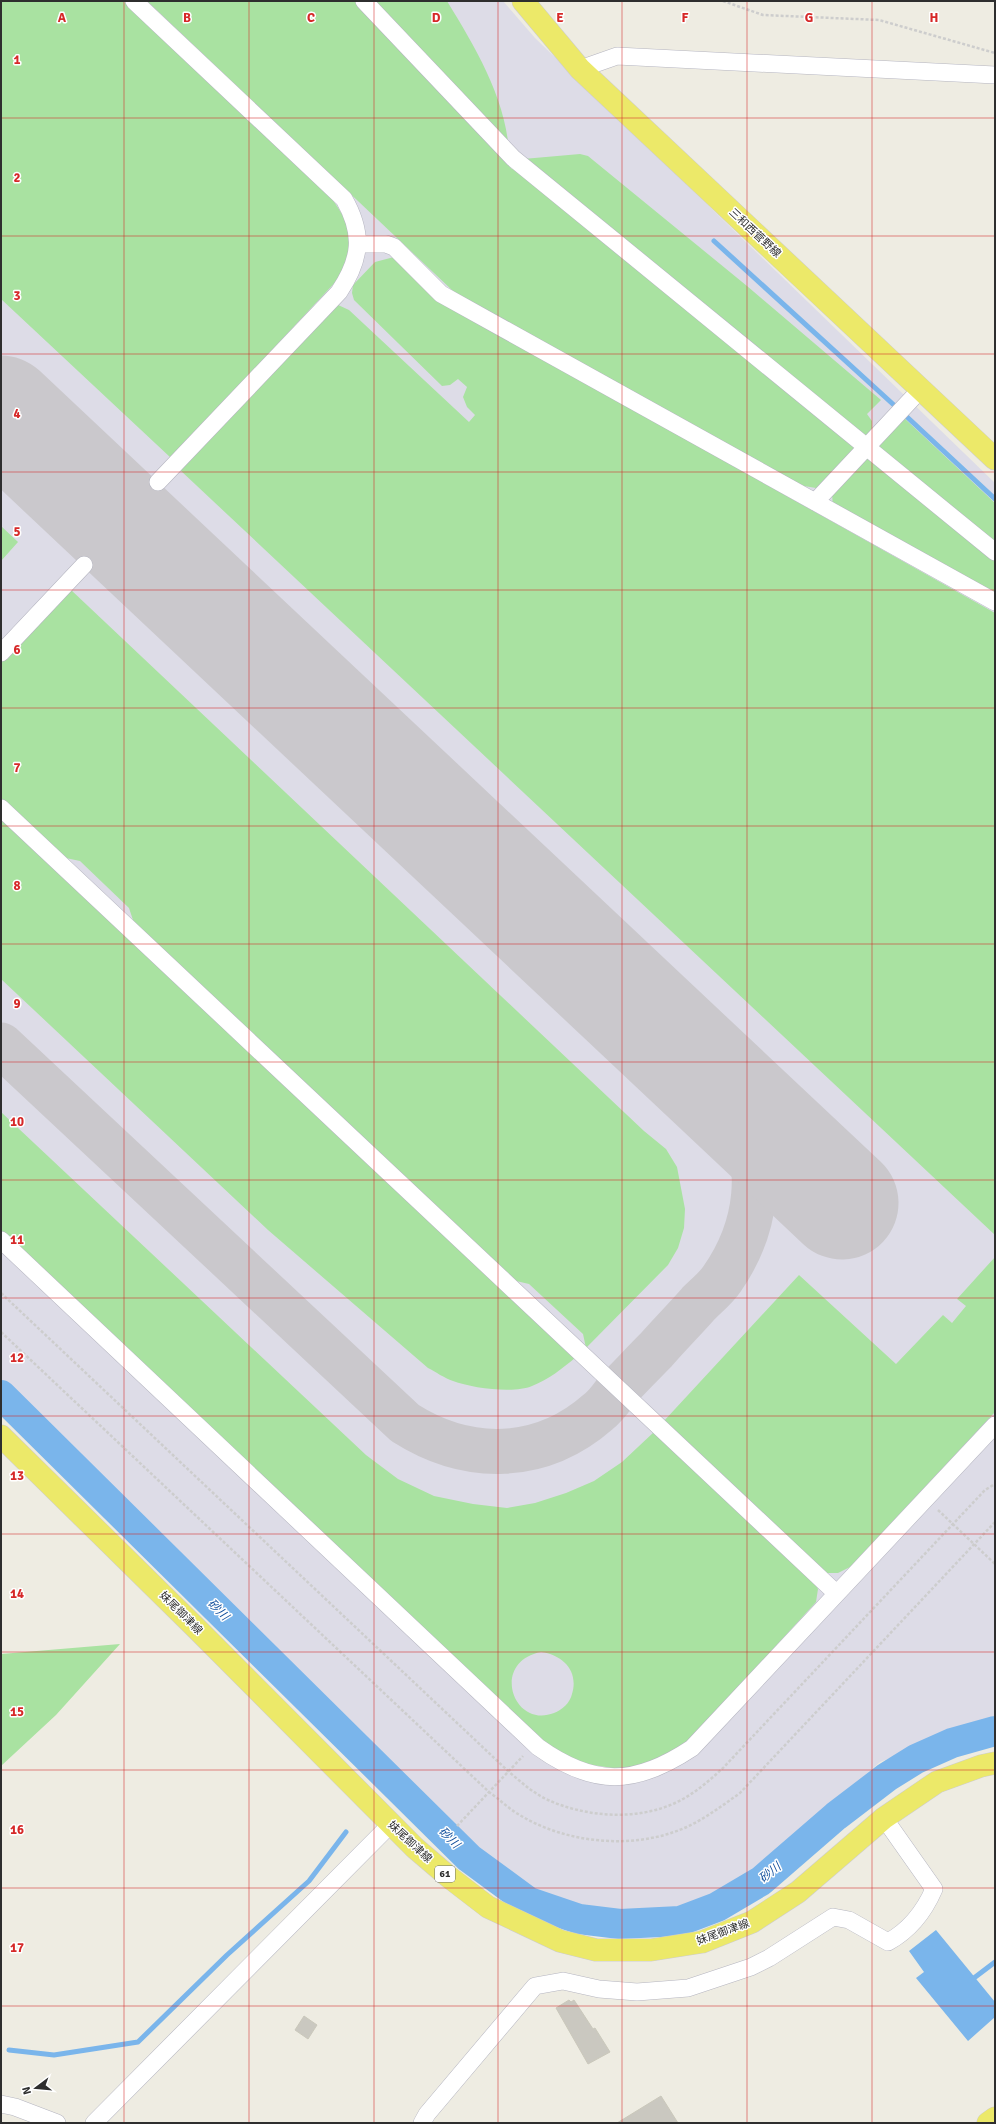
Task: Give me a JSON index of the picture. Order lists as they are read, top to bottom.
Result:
{
  "streets": {
    "main road": ["三和西菅野線", "妹尾御津線", "61"]
  },
  "water": ["砂川"],
  "north": "left",
  "grid": {
    "columns": [
      "A",
      "B",
      "C",
      "D",
      "E",
      "F",
      "G",
      "H"
    ],
    "rows": [
      "1",
      "2",
      "3",
      "4",
      "5",
      "6",
      "7",
      "8",
      "9",
      "10",
      "11",
      "12",
      "13",
      "14",
      "15",
      "16",
      "17"
    ]
  }
}
